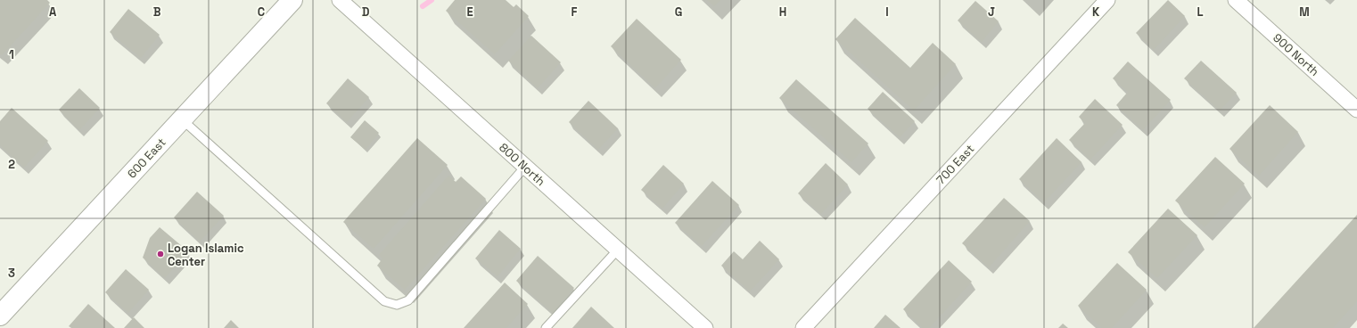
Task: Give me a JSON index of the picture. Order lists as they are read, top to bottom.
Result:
{
  "streets": {
    "street": [
      "900 North",
      "600 East",
      "800 North",
      "700 East"
    ]
  },
  "places": ["Logan Islamic Center"],
  "grid": {
    "columns": [
      "A",
      "B",
      "C",
      "D",
      "E",
      "F",
      "G",
      "H",
      "I",
      "J",
      "K",
      "L",
      "M"
    ],
    "rows": ["1", "2", "3"]
  }
}
